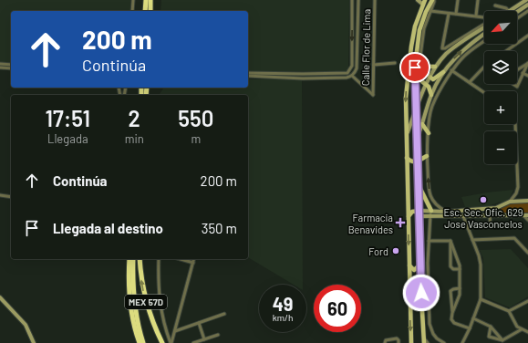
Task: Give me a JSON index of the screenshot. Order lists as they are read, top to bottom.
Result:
{
  "streets": {
    "highway": ["MEX 57D"],
    "street": ["Calle Flor de Lima"]
  },
  "places": {
    "other": ["Esc. Sec. Ofic. 629 Jose Vasconcelos", "Ford"],
    "health": ["Farmacia Benavides"]
  },
  "north": "bottom left",
  "page": {
    "map_buttons": ["+", "−"],
    "turn": ["200 m", "Continúa"],
    "eta": [
      "17:51",
      "Llegada",
      "2",
      "min",
      "550",
      "m"
    ],
    "list": [
      {
        "name": "Continúa",
        "value": "200 m"
      },
      {
        "name": "Llegada al destino",
        "value": "350 m"
      }
    ],
    "speed": "49 km/h",
    "limit": "60"
  }
}
